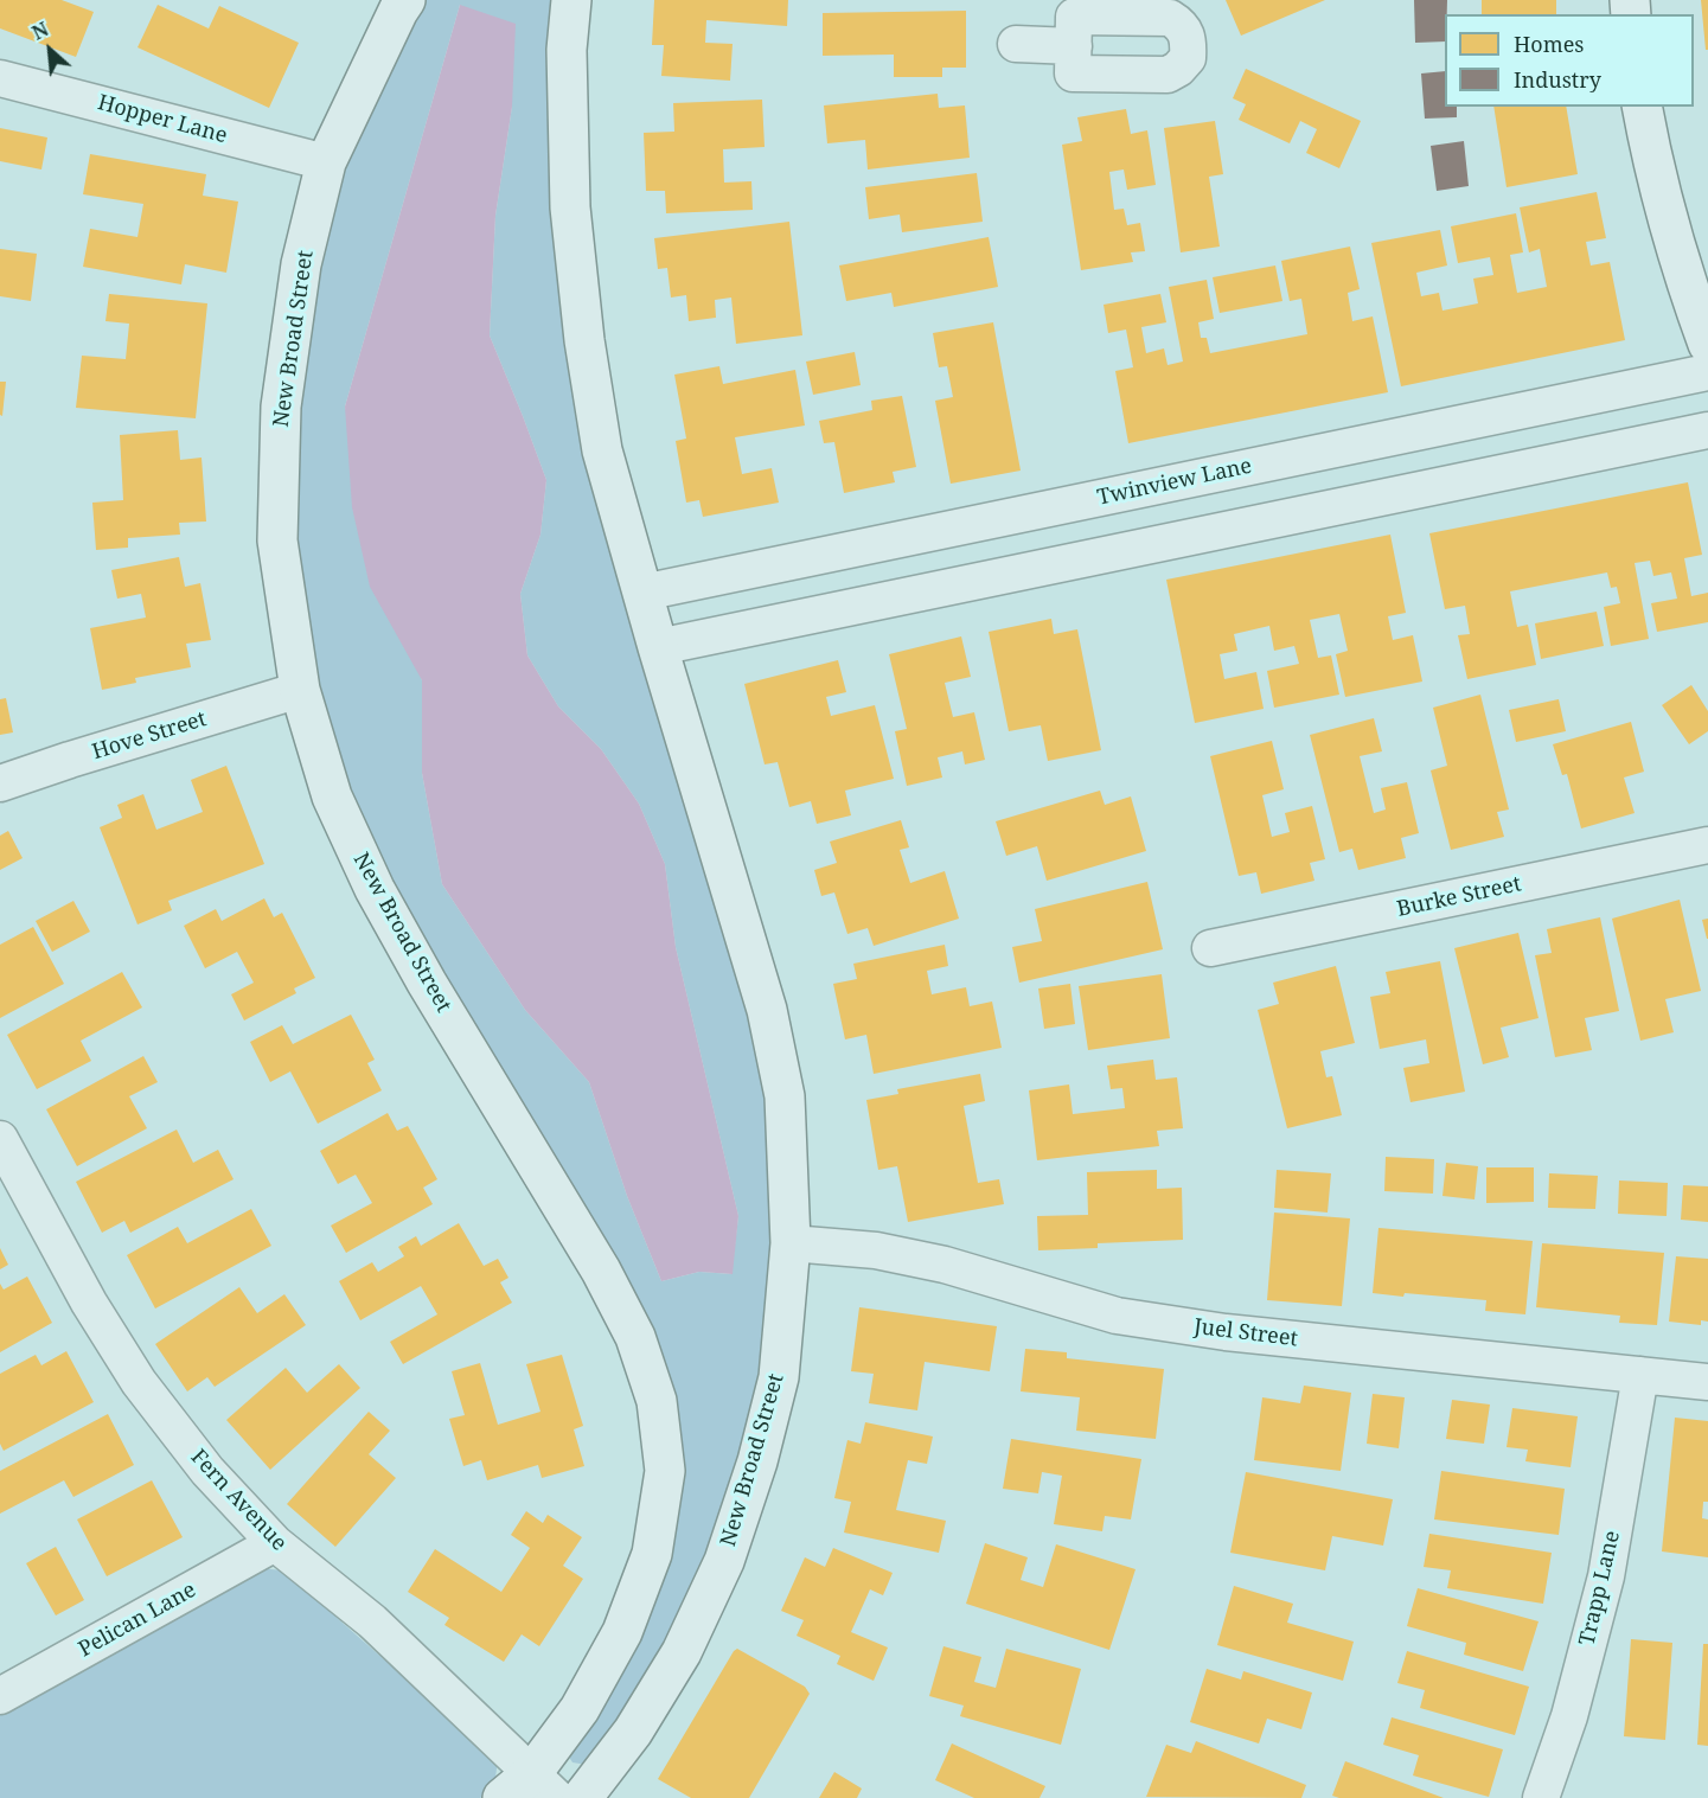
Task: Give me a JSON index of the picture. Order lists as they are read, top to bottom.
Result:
{
  "streets": {
    "street": [
      "Hopper Lane",
      "New Broad Street",
      "Twinview Lane",
      "Hove Street",
      "Burke Street",
      "Juel Street",
      "Fern Avenue",
      "Trapp Lane",
      "Pelican Lane"
    ]
  },
  "crossings": [
    ["Hopper Lane", "New Broad Street"],
    ["New Broad Street", "Twinview Lane"],
    ["New Broad Street", "Hove Street"],
    ["New Broad Street", "Juel Street"],
    ["New Broad Street", "Fern Avenue"],
    ["Juel Street", "Trapp Lane"],
    ["Fern Avenue", "Pelican Lane"]
  ],
  "legend": ["Homes", "Industry"],
  "north": "top left"
}
